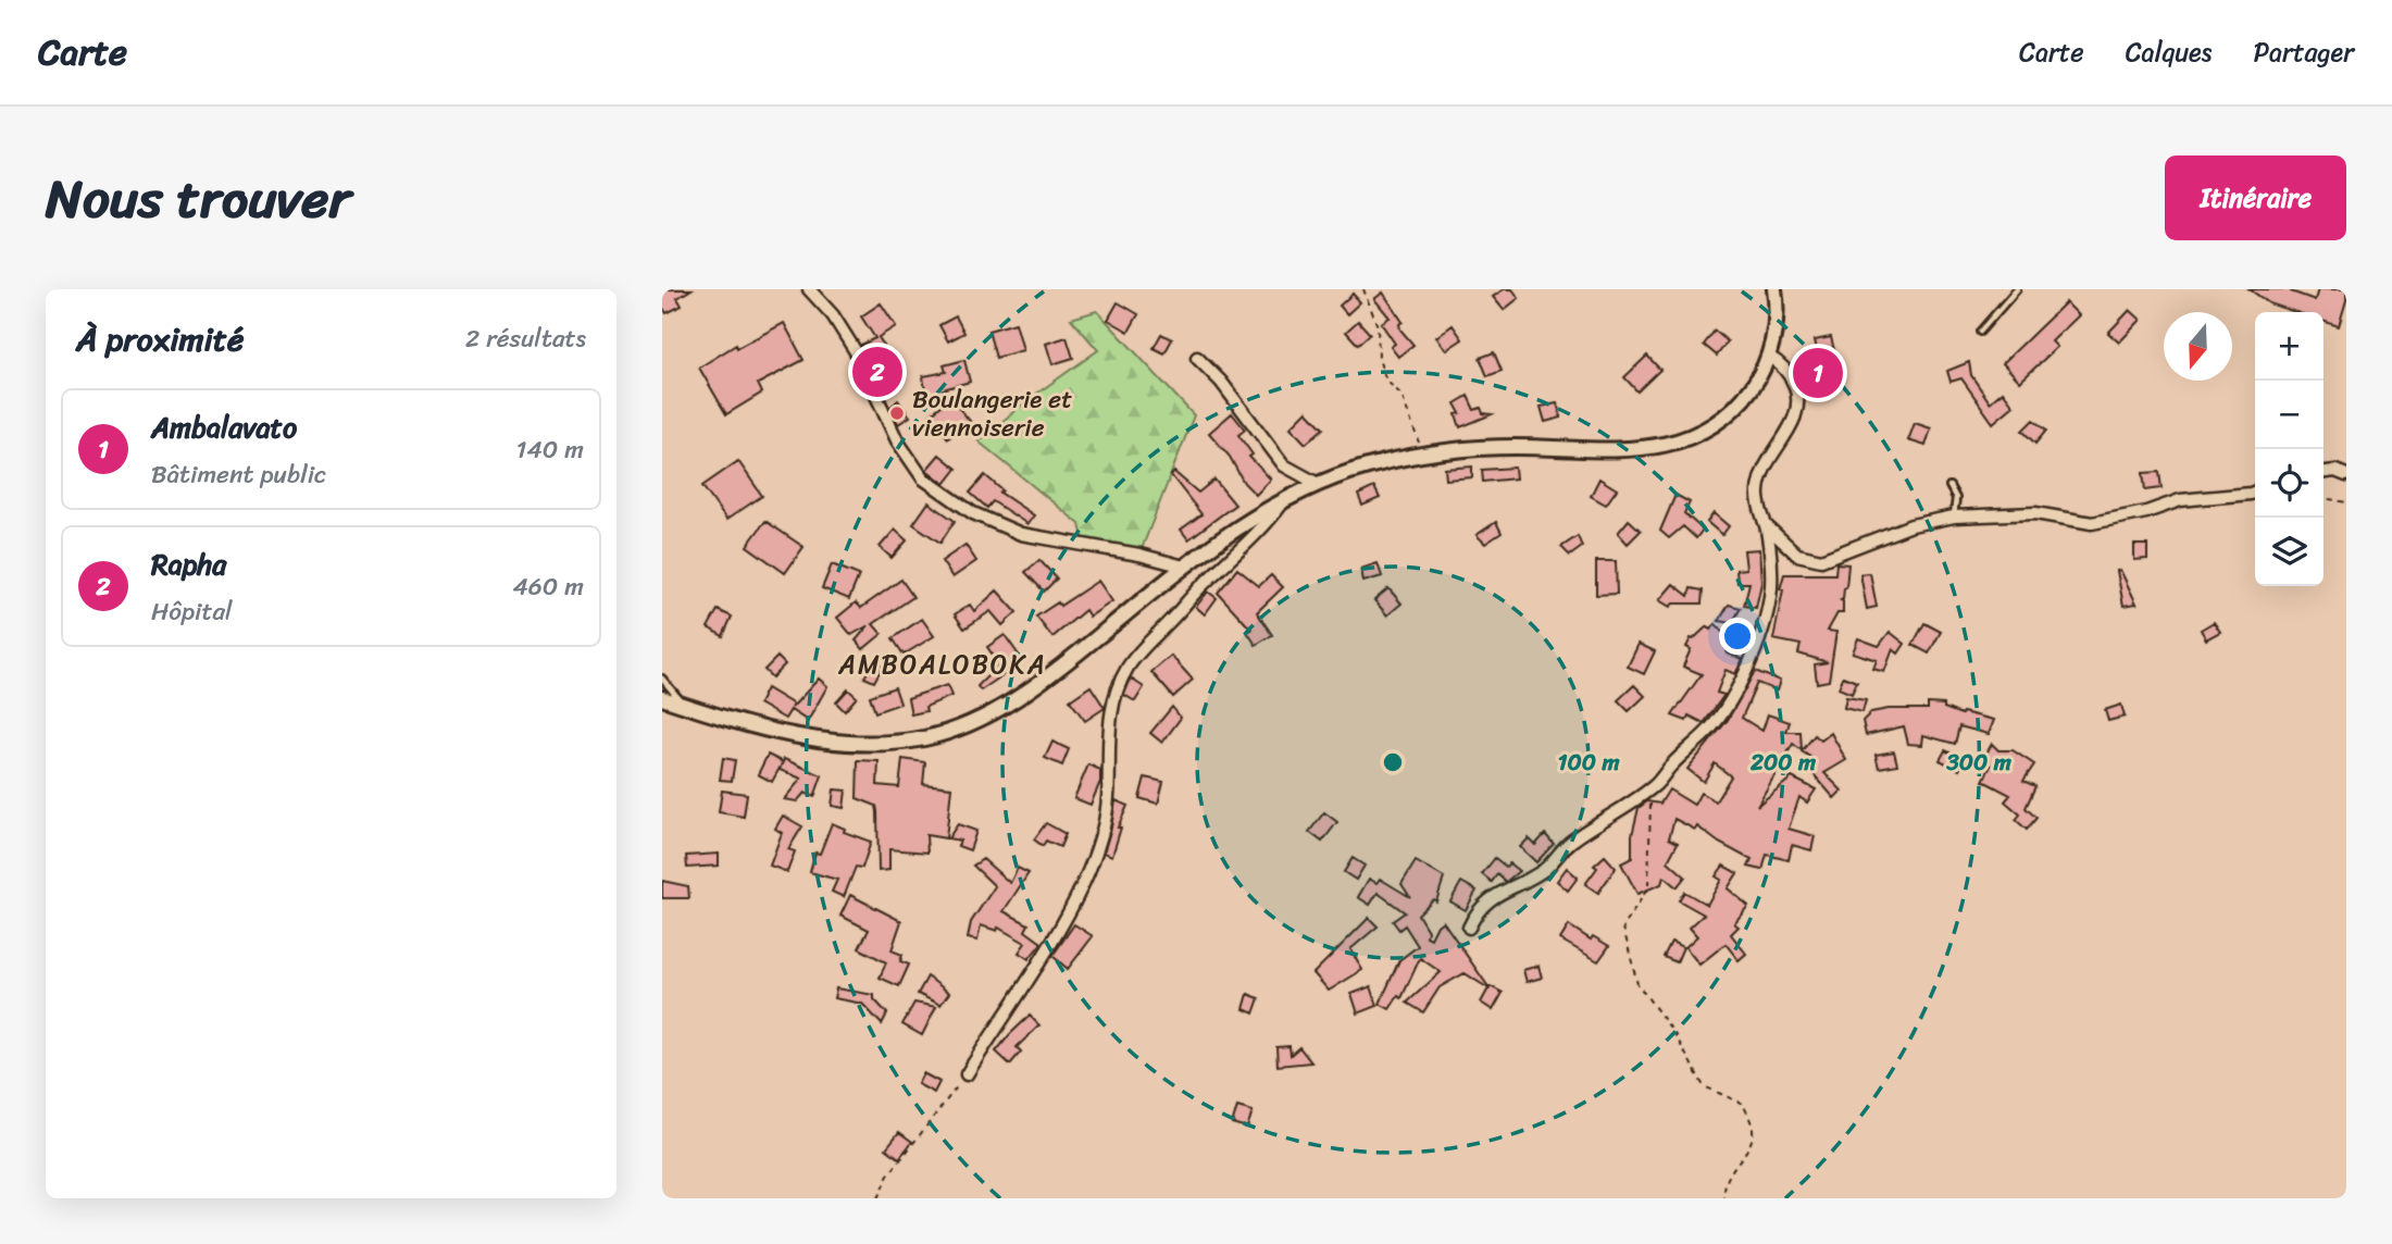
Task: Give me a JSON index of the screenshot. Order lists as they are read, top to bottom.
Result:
{
  "districts": ["AMBOALOBOKA"],
  "places": ["Boulangerie et viennoiserie"],
  "north": "bottom",
  "page": {
    "header": "Carte",
    "nav": ["Carte", "Calques", "Partager"],
    "title": "Nous trouver",
    "buttons": "Itinéraire",
    "heading": ["À proximité", "2 résultats"],
    "map_buttons": ["+", "−"],
    "pins": ["2", "1"],
    "list": [
      {
        "mark": "1",
        "name": "Ambalavato",
        "note": "Bâtiment public",
        "value": "140 m"
      },
      {
        "mark": "2",
        "name": "Rapha",
        "note": "Hôpital",
        "value": "460 m"
      }
    ]
  },
  "rings": ["100 m", "200 m", "300 m"]
}
